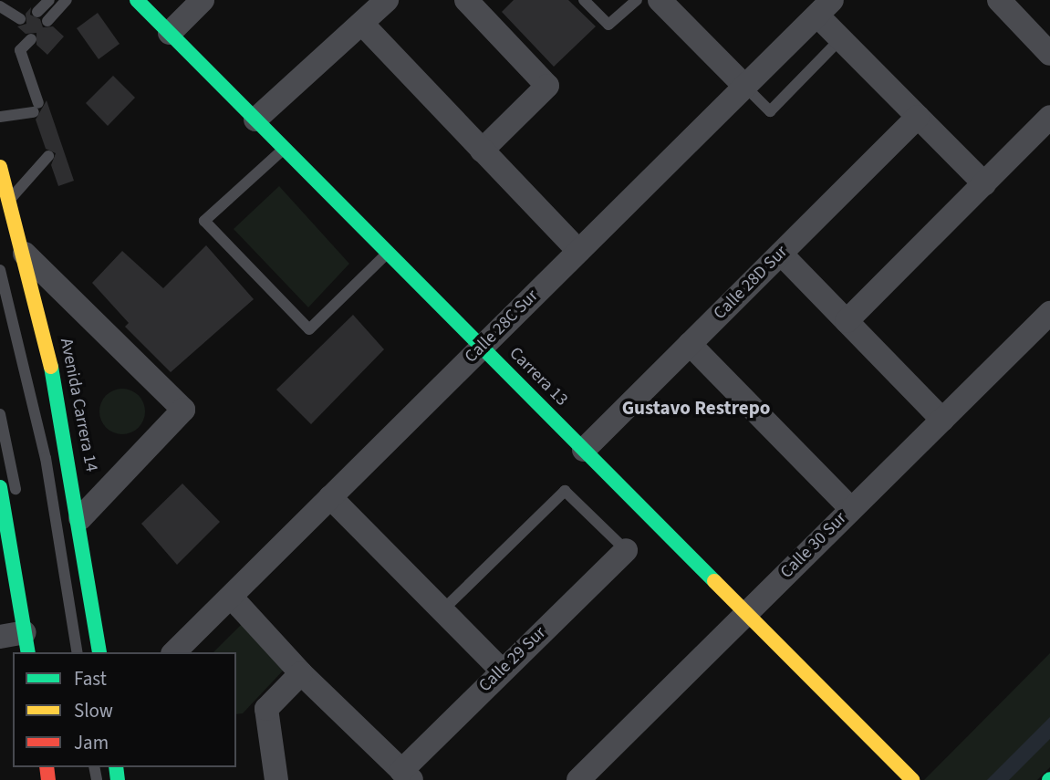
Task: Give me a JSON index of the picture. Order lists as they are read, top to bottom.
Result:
{
  "streets": {
    "street": [
      "Calle 28D Sur",
      "Calle 28C Sur",
      "Carrera 13",
      "Avenida Carrera 14",
      "Calle 30 Sur",
      "Calle 29 Sur"
    ]
  },
  "crossings": [
    ["Calle 28D Sur", "Carrera 13"],
    ["Calle 28C Sur", "Carrera 13"],
    ["Carrera 13", "Calle 30 Sur"]
  ],
  "districts": ["Gustavo Restrepo"],
  "legend": ["Fast", "Slow", "Jam"]
}
